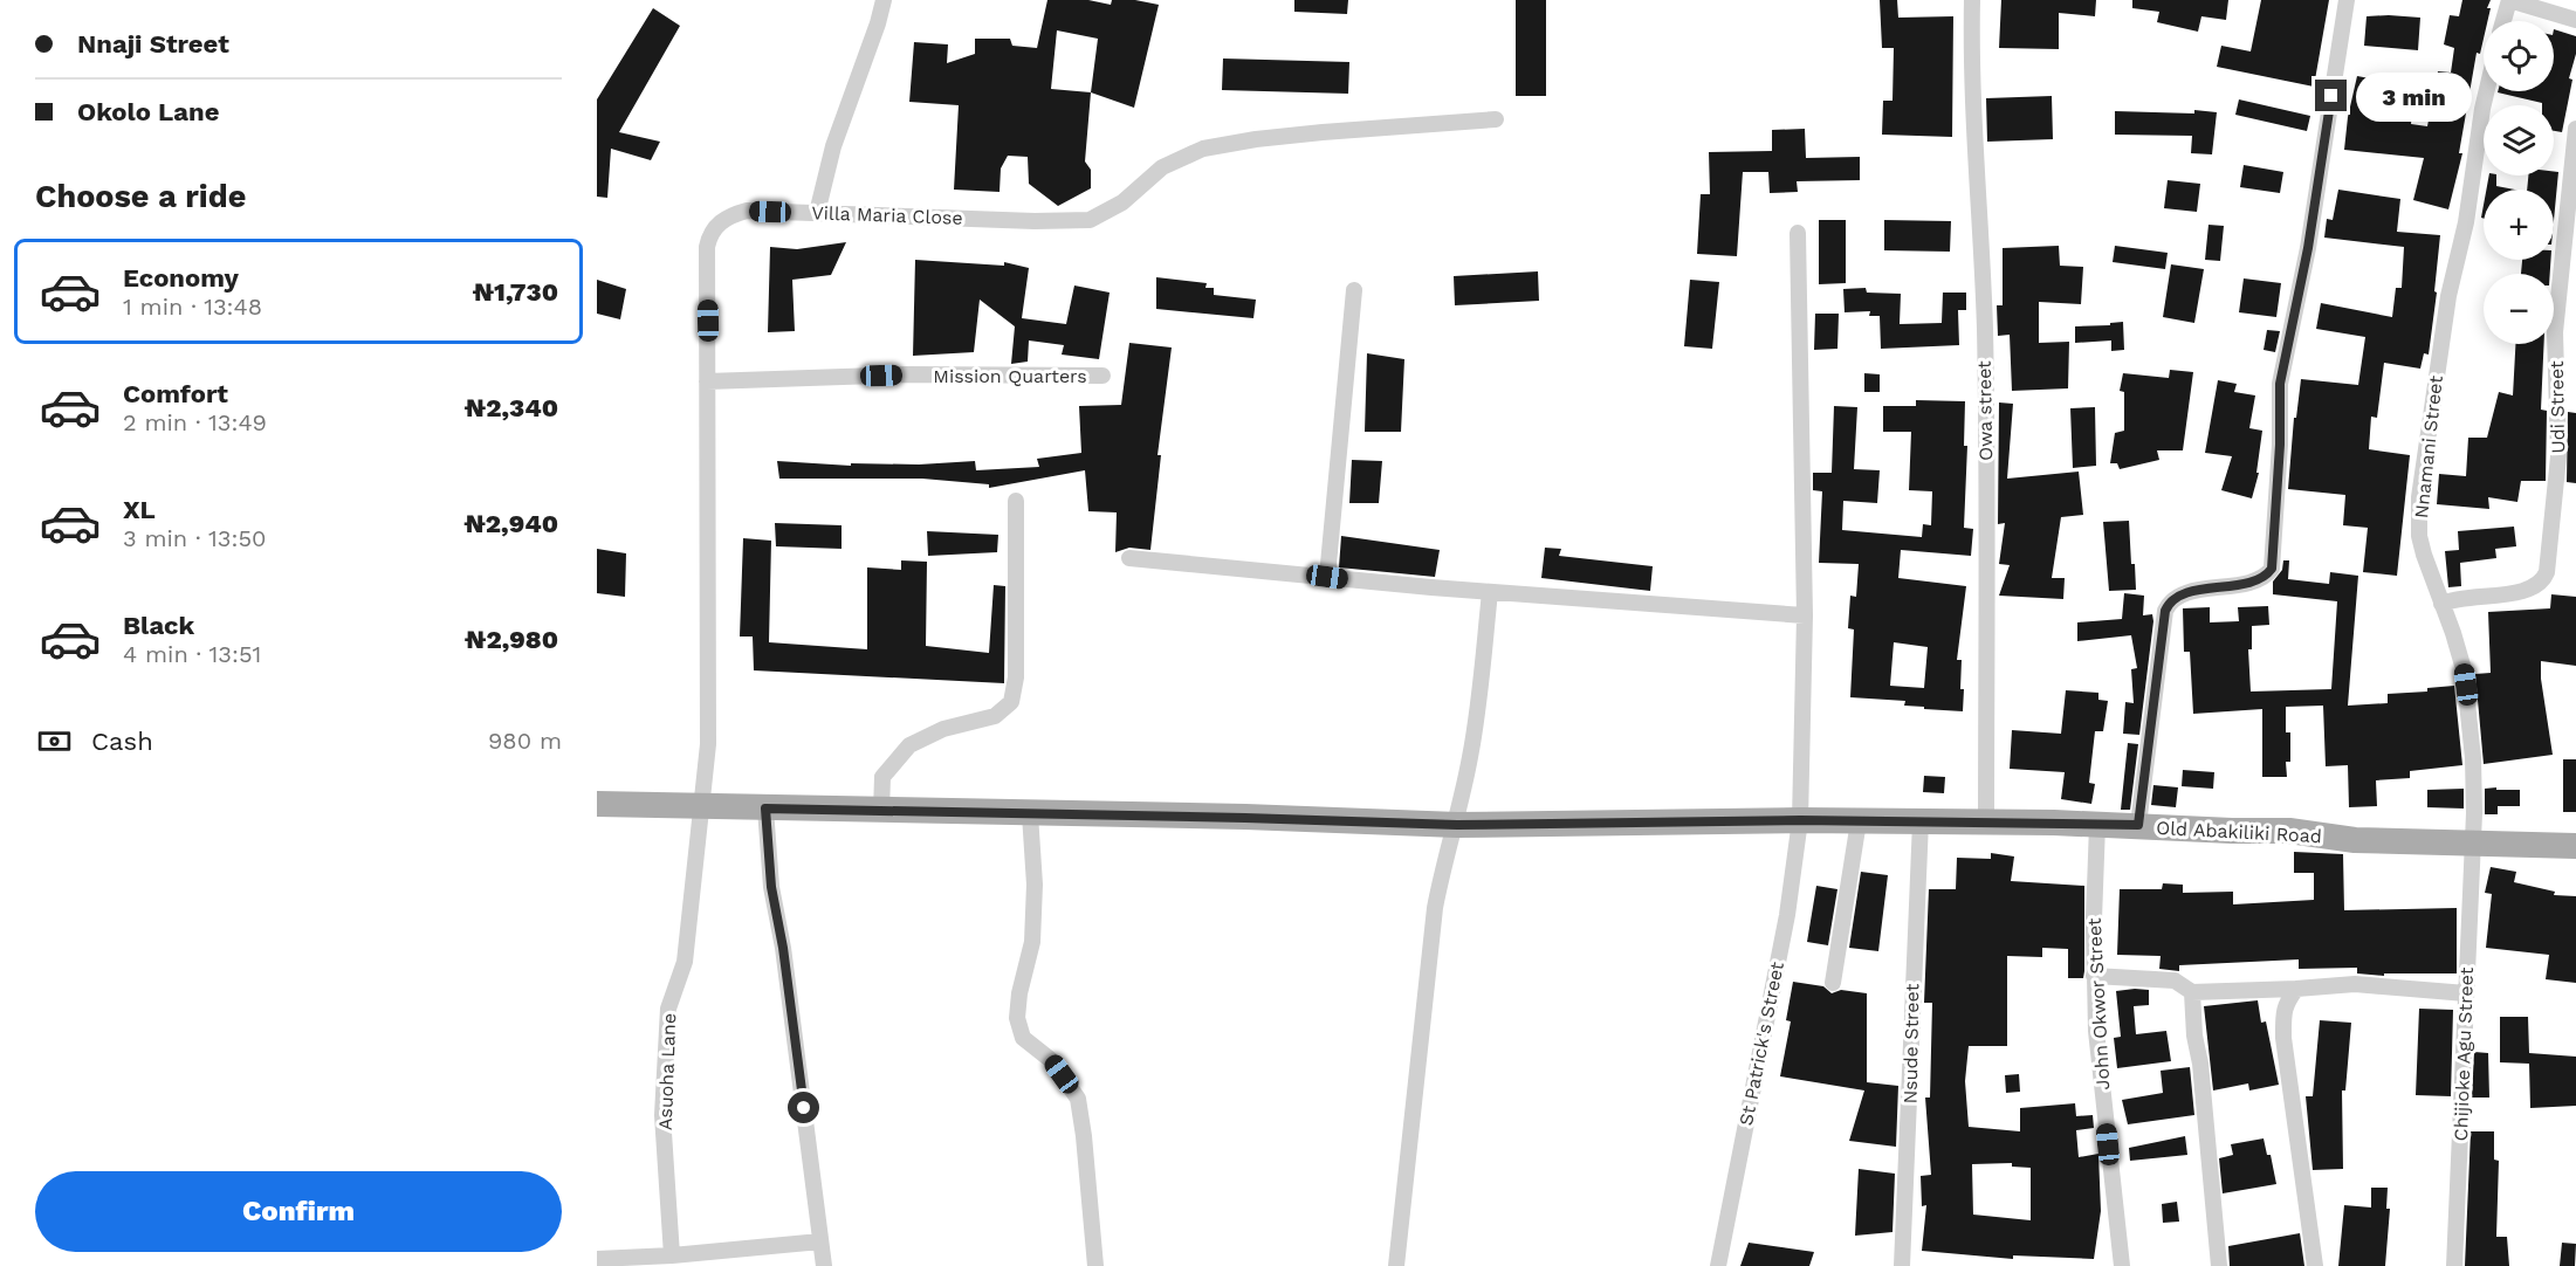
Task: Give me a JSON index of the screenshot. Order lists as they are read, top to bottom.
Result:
{
  "streets": {
    "main road": ["Old Abakiliki Road"],
    "street": [
      "Villa Maria Close",
      "Mission Quarters",
      "Udi Street",
      "Owa street",
      "Nnamani Street",
      "John Okwor Street",
      "St Patrick's Street",
      "Nsude Street",
      "Chijioke Agu Street",
      "Asuoha Lane"
    ]
  },
  "crossings": [
    ["Villa Maria Close", "Mission Quarters"],
    ["Villa Maria Close", "Old Abakiliki Road"],
    ["Villa Maria Close", "Asuoha Lane"],
    ["Udi Street", "Nnamani Street"],
    ["Owa street", "Old Abakiliki Road"],
    ["Nnamani Street", "Old Abakiliki Road"],
    ["Nnamani Street", "Chijioke Agu Street"],
    ["Old Abakiliki Road", "John Okwor Street"],
    ["Old Abakiliki Road", "St Patrick's Street"],
    ["Old Abakiliki Road", "Nsude Street"],
    ["Old Abakiliki Road", "Chijioke Agu Street"],
    ["Old Abakiliki Road", "Asuoha Lane"]
  ],
  "page": {
    "banner": ["Nnaji Street", "Okolo Lane"],
    "map_buttons": ["+", "−"],
    "bubble": "3 min",
    "heading": "Choose a ride",
    "list": [
      {
        "name": "Economy",
        "note": "1 min · 13:48",
        "value": "₦1,730"
      },
      {
        "name": "Comfort",
        "note": "2 min · 13:49",
        "value": "₦2,340"
      },
      {
        "name": "XL",
        "note": "3 min · 13:50",
        "value": "₦2,940"
      },
      {
        "name": "Black",
        "note": "4 min · 13:51",
        "value": "₦2,980"
      }
    ],
    "pay": ["Cash", "980 m"],
    "buttons": "Confirm"
  }
}
